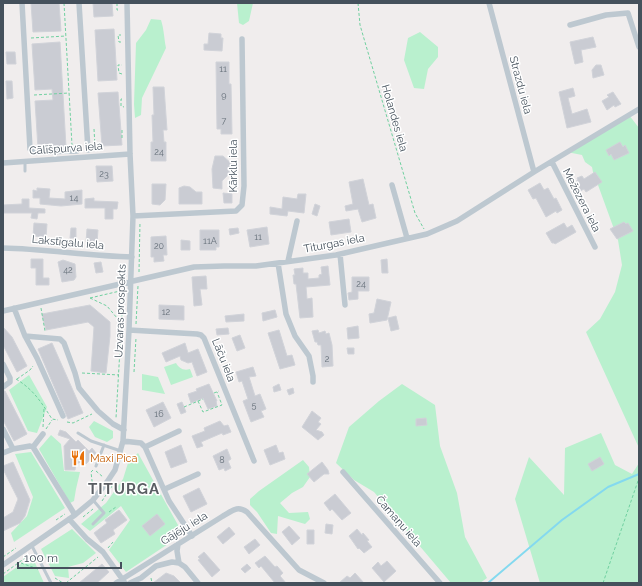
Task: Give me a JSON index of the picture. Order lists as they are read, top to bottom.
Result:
{
  "streets": {
    "street": [
      "Strazdu iela",
      "Cālīšpurva iela",
      "Kārklu iela",
      "Mežezera iela",
      "Lakstīgalu iela",
      "Titurgas iela",
      "Uzvaras prospekts",
      "Lāču iela",
      "Čamaņu iela",
      "Gājēju iela"
    ],
    "path": ["Holandes iela"]
  },
  "crossings": [
    ["Strazdu iela", "Titurgas iela"],
    ["Holandes iela", "Titurgas iela"],
    ["Cālīšpurva iela", "Uzvaras prospekts"],
    ["Kārklu iela", "Uzvaras prospekts"],
    ["Mežezera iela", "Titurgas iela"],
    ["Lakstīgalu iela", "Uzvaras prospekts"],
    ["Titurgas iela", "Uzvaras prospekts"],
    ["Uzvaras prospekts", "Lāču iela"]
  ],
  "districts": ["TITURGA"],
  "places": {
    "restaurant": ["Maxi Pica"]
  },
  "house_numbers": [
    "11",
    "9",
    "7",
    "24",
    "23",
    "14",
    "11",
    "11A",
    "20",
    "42",
    "24",
    "12",
    "2",
    "5",
    "16",
    "8"
  ],
  "scale_bar": "100 m"
}
